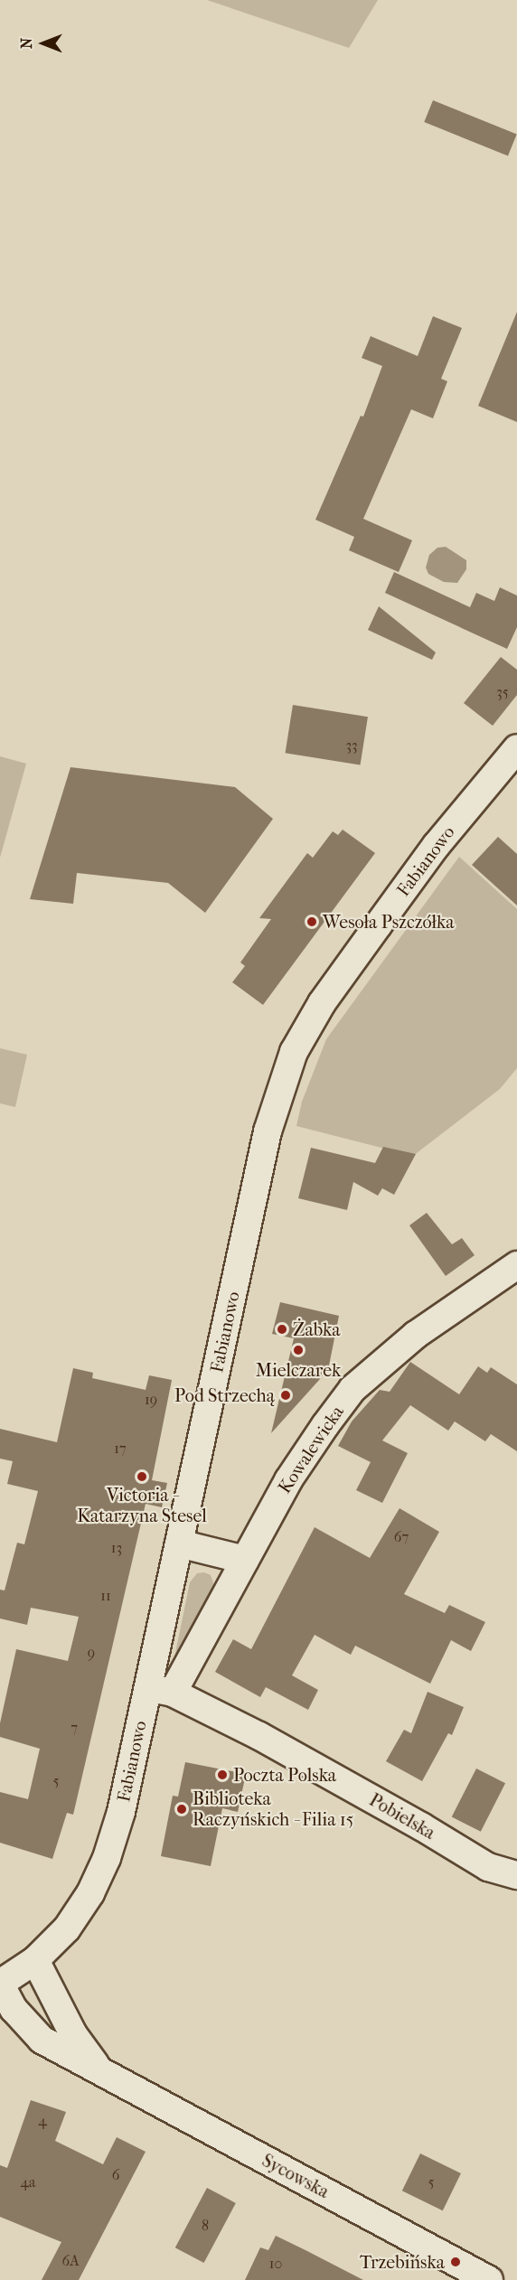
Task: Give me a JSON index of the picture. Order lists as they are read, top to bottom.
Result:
{
  "streets": {
    "street": [
      "Fabianowo",
      "Kowalewicka",
      "Pobielska",
      "Sycowska"
    ]
  },
  "crossings": [
    ["Fabianowo", "Kowalewicka"],
    ["Fabianowo", "Pobielska"],
    ["Fabianowo", "Sycowska"],
    ["Kowalewicka", "Pobielska"]
  ],
  "places": [
    "Wesoła Pszczółka",
    "Żabka",
    "Mielczarek",
    "Pod Strzechą",
    "Victoria - Katarzyna Stesel",
    "Poczta Polska",
    "Biblioteka Raczyńskich - Filia 15",
    "Trzebińska"
  ],
  "house_numbers": [
    "35",
    "33",
    "19",
    "17",
    "67",
    "13",
    "11",
    "9",
    "7",
    "5",
    "4",
    "6",
    "4a",
    "5",
    "8",
    "6A",
    "10"
  ],
  "north": "left"
}
